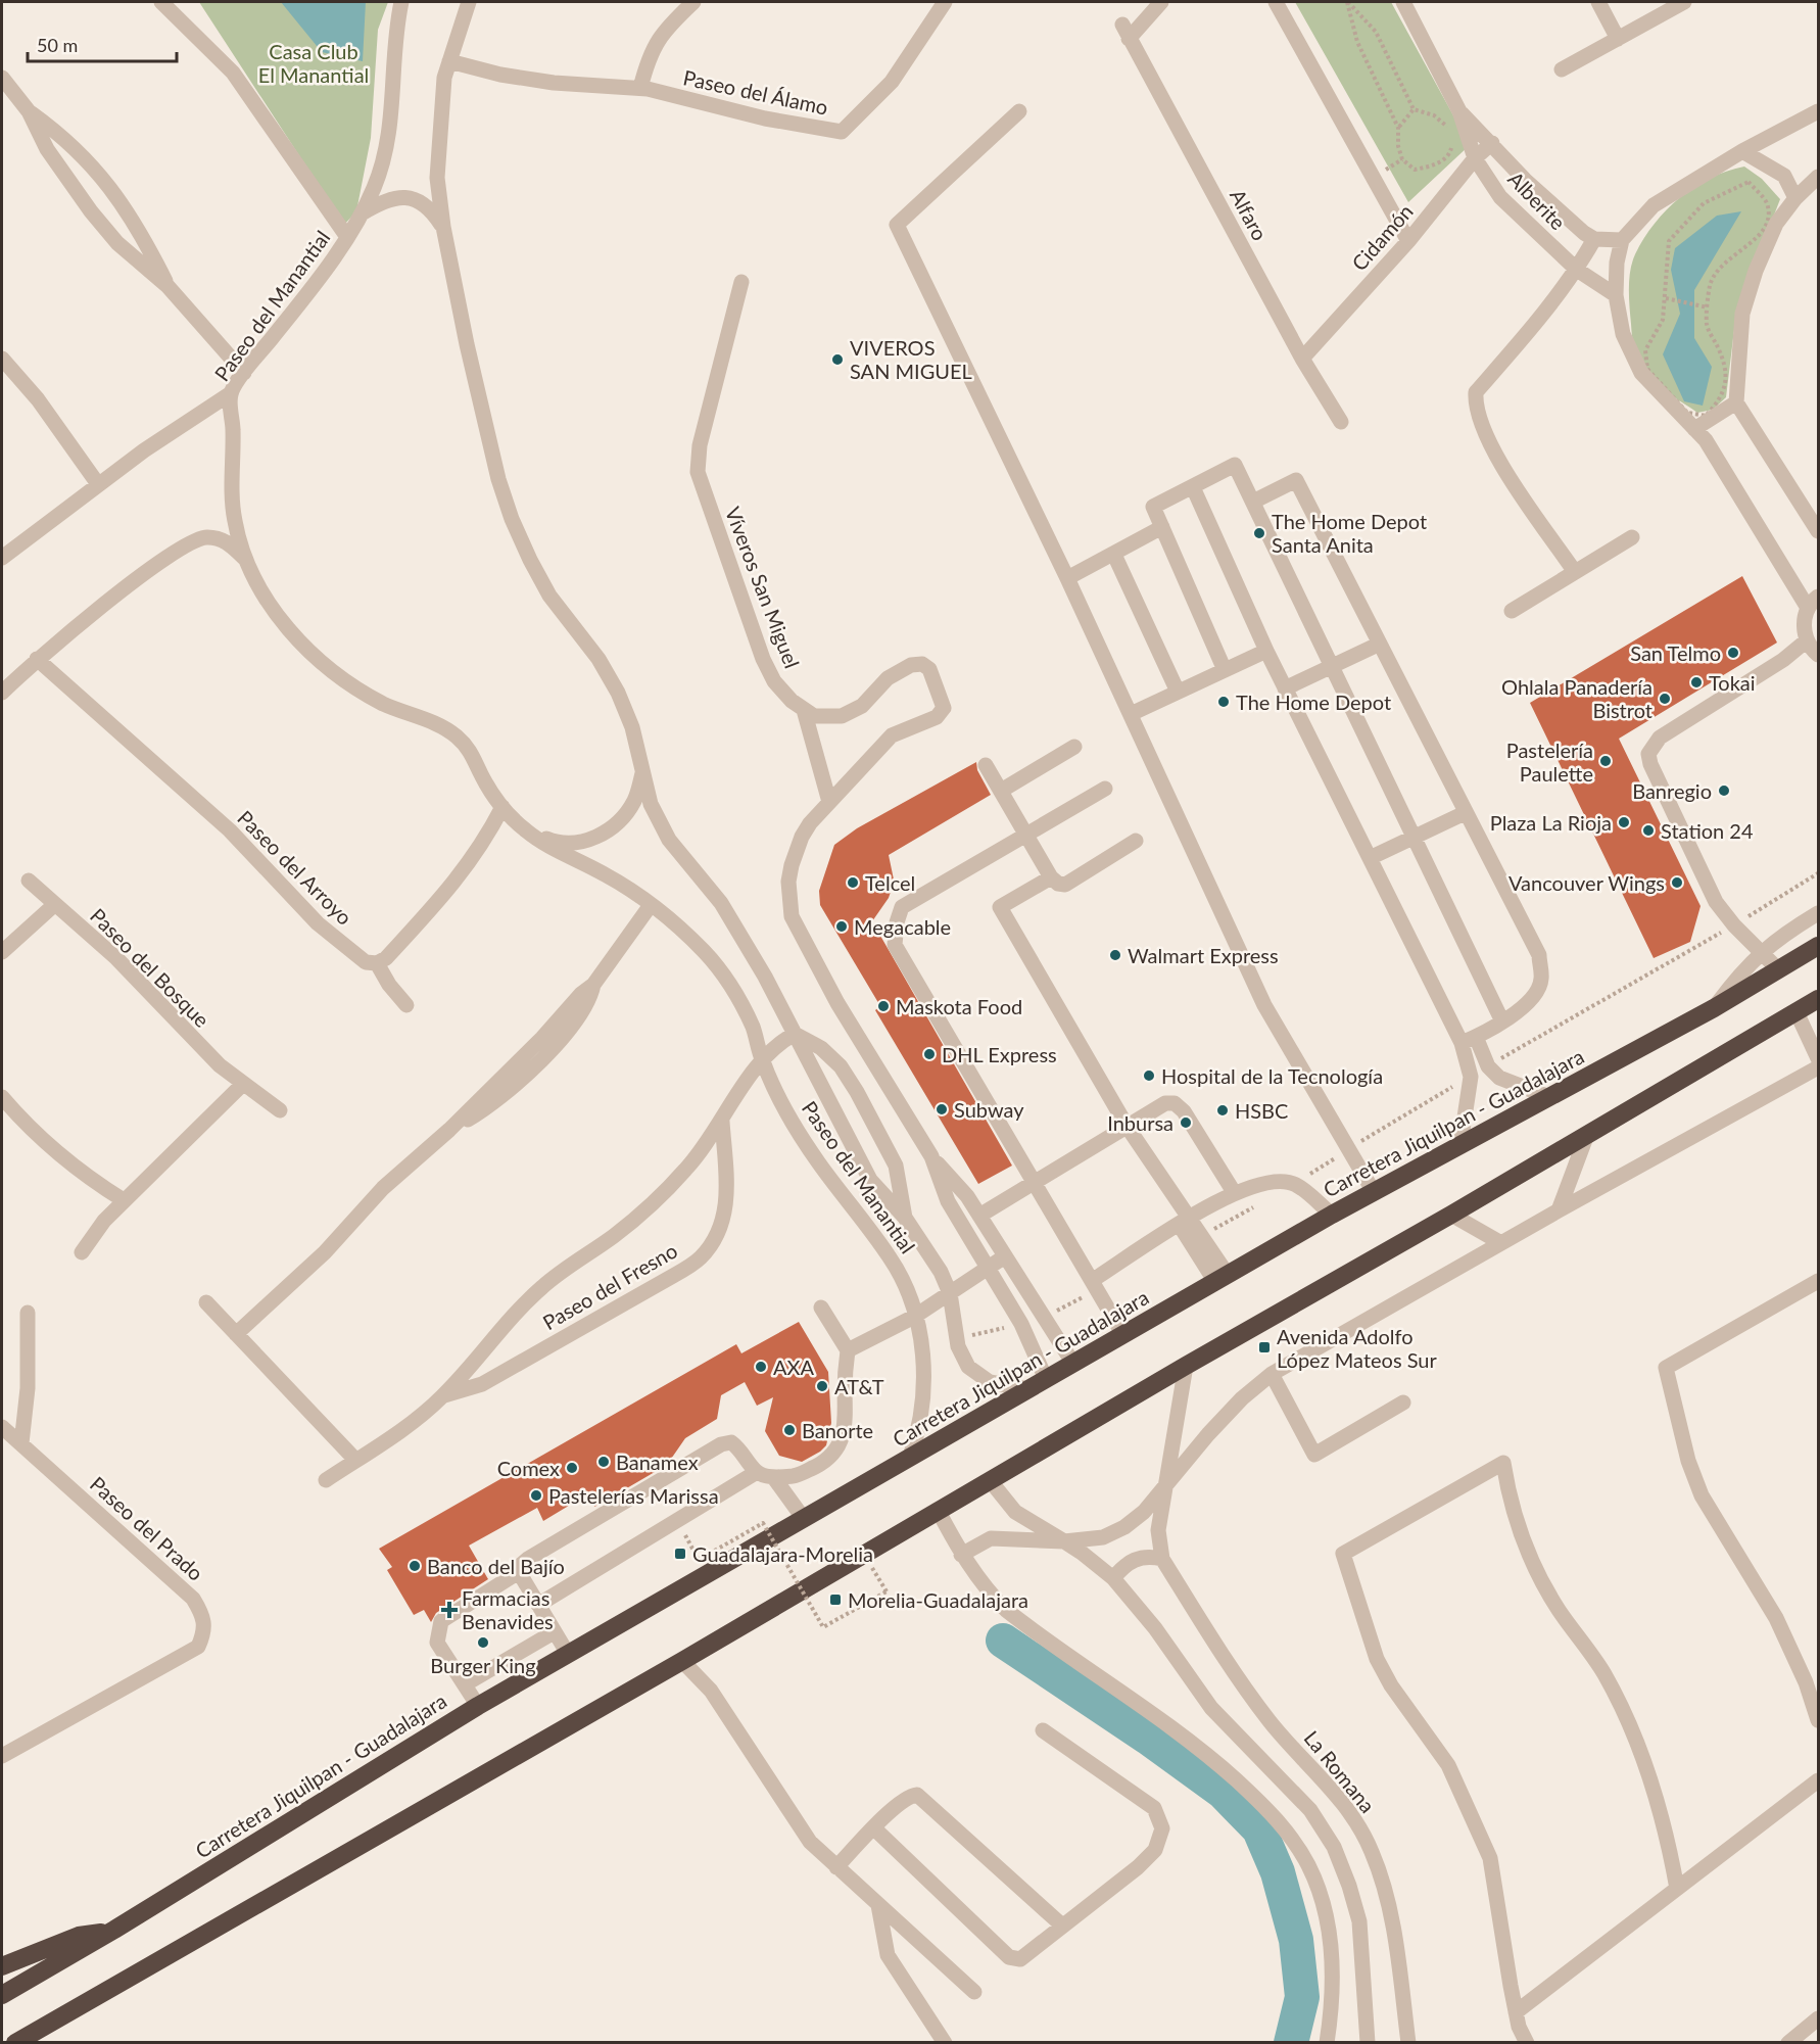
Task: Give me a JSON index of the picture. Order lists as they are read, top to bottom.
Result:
{
  "streets": {
    "highway": ["Carretera Jiquilpan - Guadalajara"],
    "street": [
      "Paseo del Álamo",
      "Alberite",
      "Alfaro",
      "Cidamón",
      "Paseo del Manantial",
      "Víveros San Miguel",
      "Paseo del Arroyo",
      "Paseo del Bosque",
      "Paseo del Fresno",
      "Paseo del Prado",
      "La Romana"
    ]
  },
  "crossings": [
    ["Paseo del Álamo", "Paseo del Manantial"],
    ["Alberite", "Cidamón"],
    ["Alfaro", "Cidamón"],
    ["Paseo del Manantial", "Carretera Jiquilpan - Guadalajara"],
    ["Paseo del Manantial", "Paseo del Fresno"],
    ["Víveros San Miguel", "Carretera Jiquilpan - Guadalajara"]
  ],
  "parks": ["Casa Club El Manantial"],
  "places": {
    "other": [
      "VIVEROS SAN MIGUEL",
      "The Home Depot Santa Anita",
      "San Telmo",
      "Tokai",
      "Ohlala Panadería Bistrot",
      "The Home Depot",
      "Pastelería Paulette",
      "Banregio",
      "Plaza La Rioja",
      "Station 24",
      "Telcel",
      "Vancouver Wings",
      "Megacable",
      "Walmart Express",
      "Maskota Food",
      "DHL Express",
      "Hospital de la Tecnología",
      "Subway",
      "HSBC",
      "Inbursa",
      "AXA",
      "AT&T",
      "Banorte",
      "Banamex",
      "Comex",
      "Pastelerías Marissa",
      "Banco del Bajío",
      "Burger King"
    ],
    "transit": ["Avenida Adolfo López Mateos Sur", "Guadalajara-Morelia", "Morelia-Guadalajara"],
    "health": ["Farmacias Benavides"]
  },
  "scale_bar": "50 m"
}
